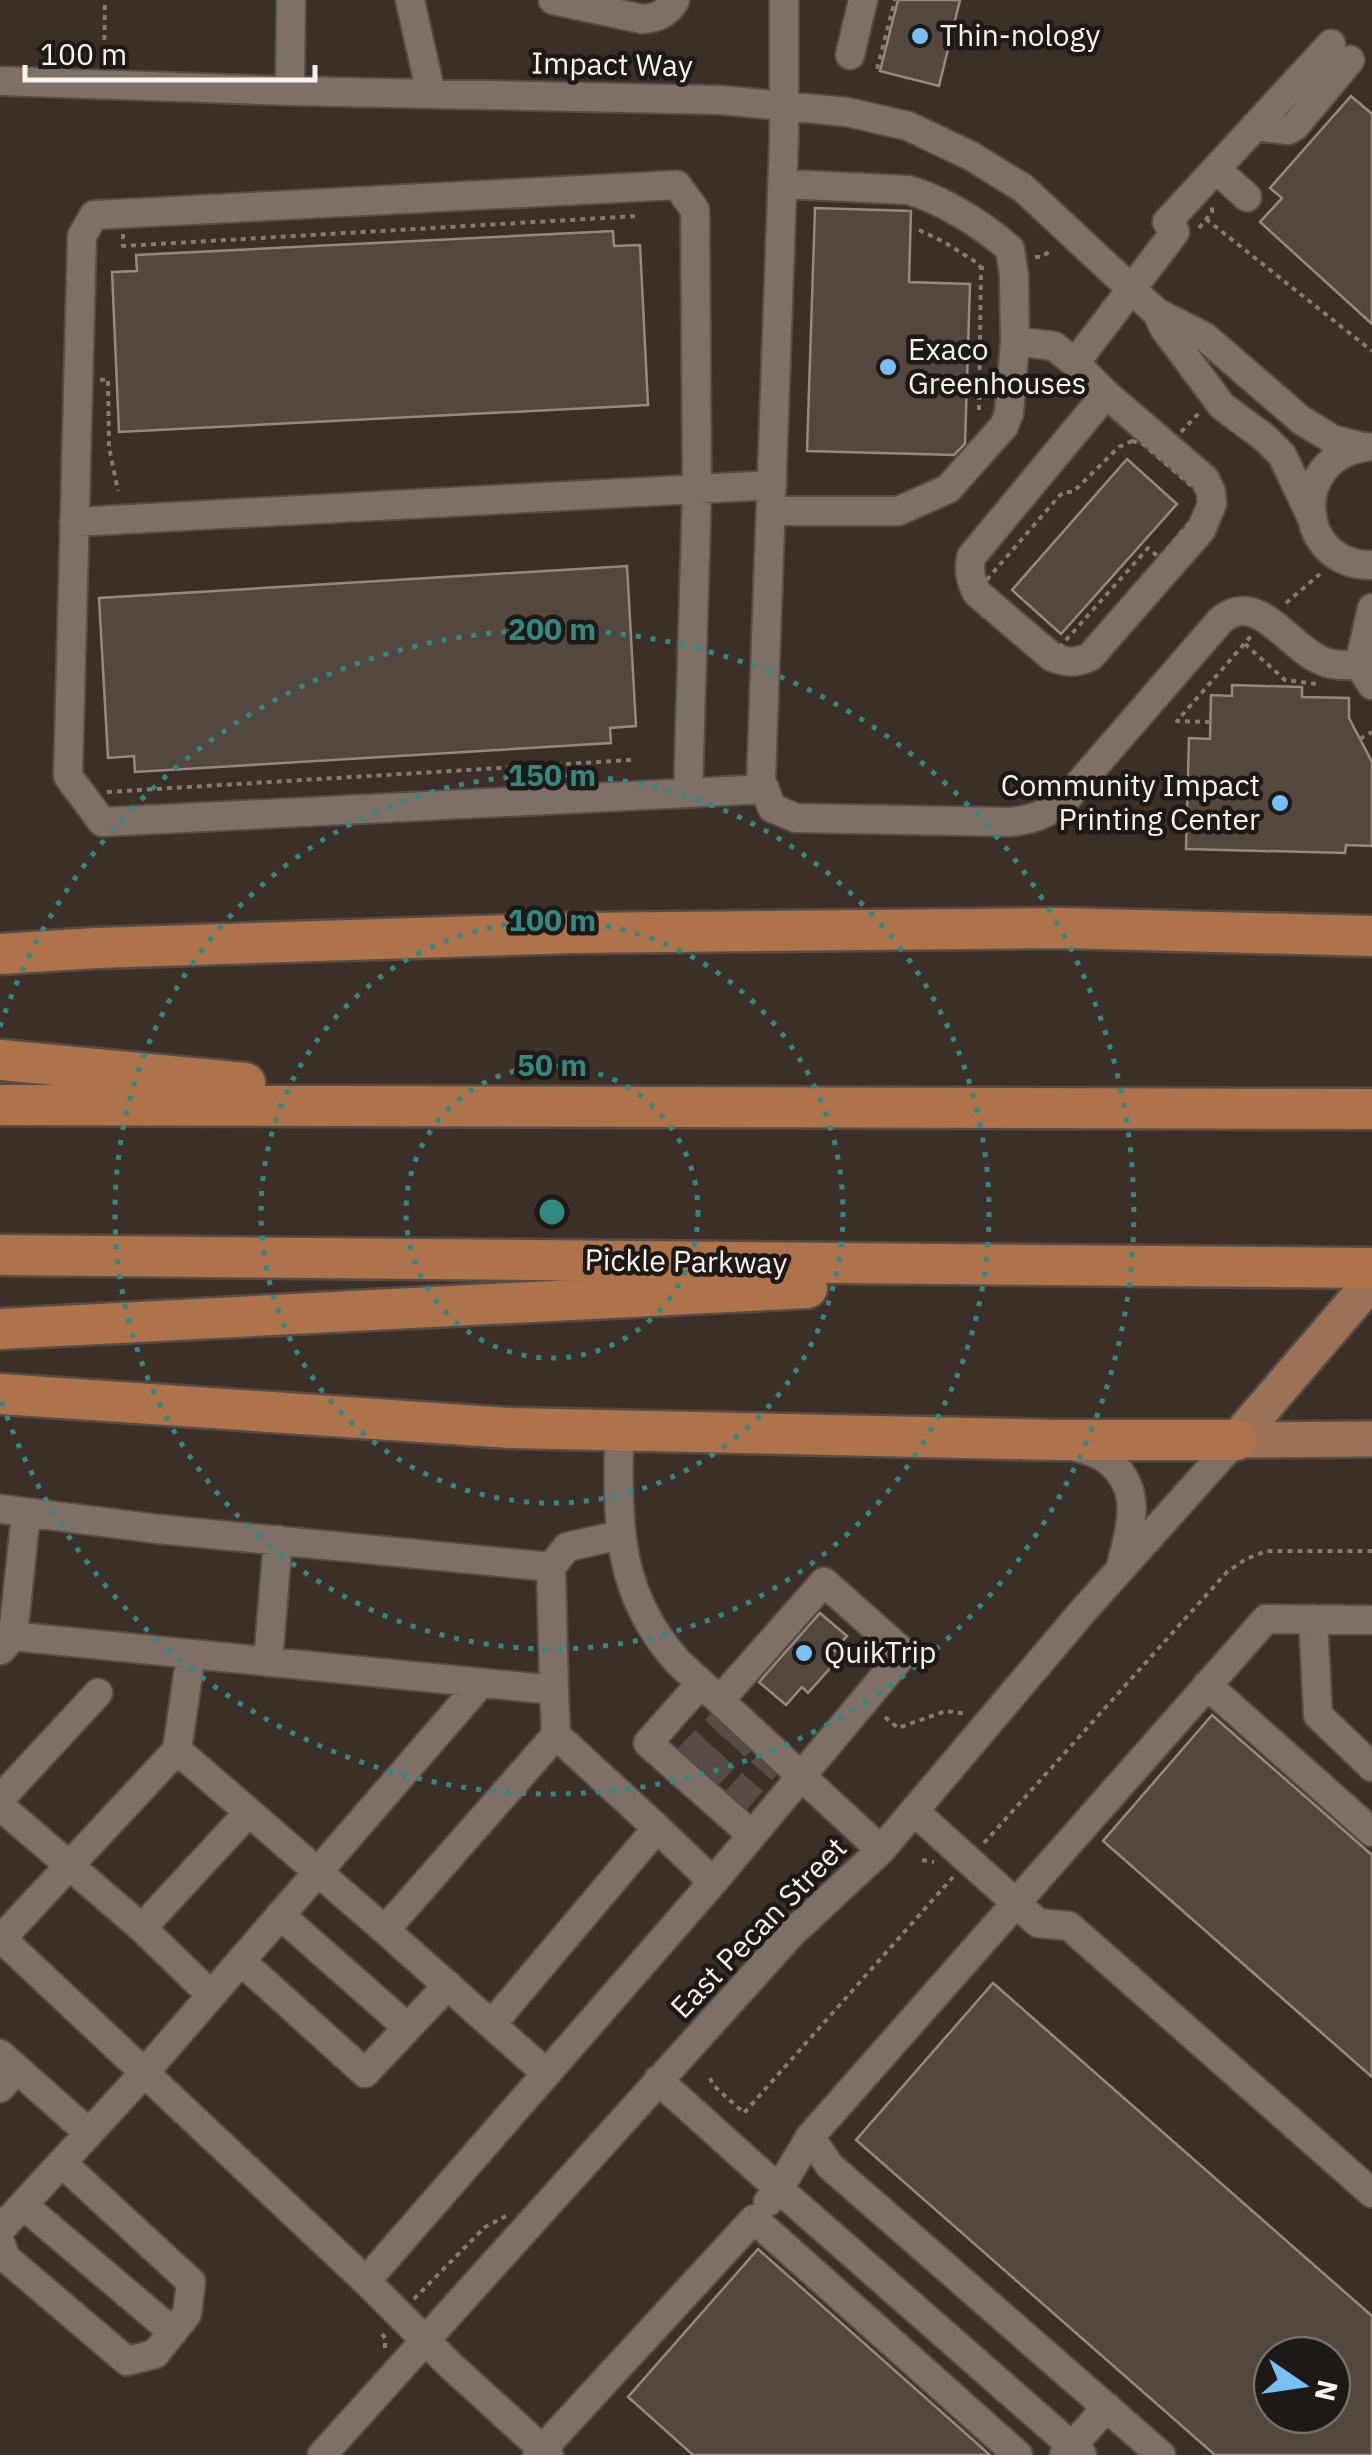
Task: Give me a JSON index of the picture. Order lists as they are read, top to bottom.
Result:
{
  "streets": {
    "highway": ["Pickle Parkway"],
    "street": ["Impact Way", "East Pecan Street"]
  },
  "places": [
    "Thin-nology",
    "Exaco Greenhouses",
    "Community Impact Printing Center",
    "QuikTrip"
  ],
  "scale_bar": "100 m",
  "north": "right",
  "rings": [
    "200 m",
    "150 m",
    "100 m",
    "50 m"
  ]
}
